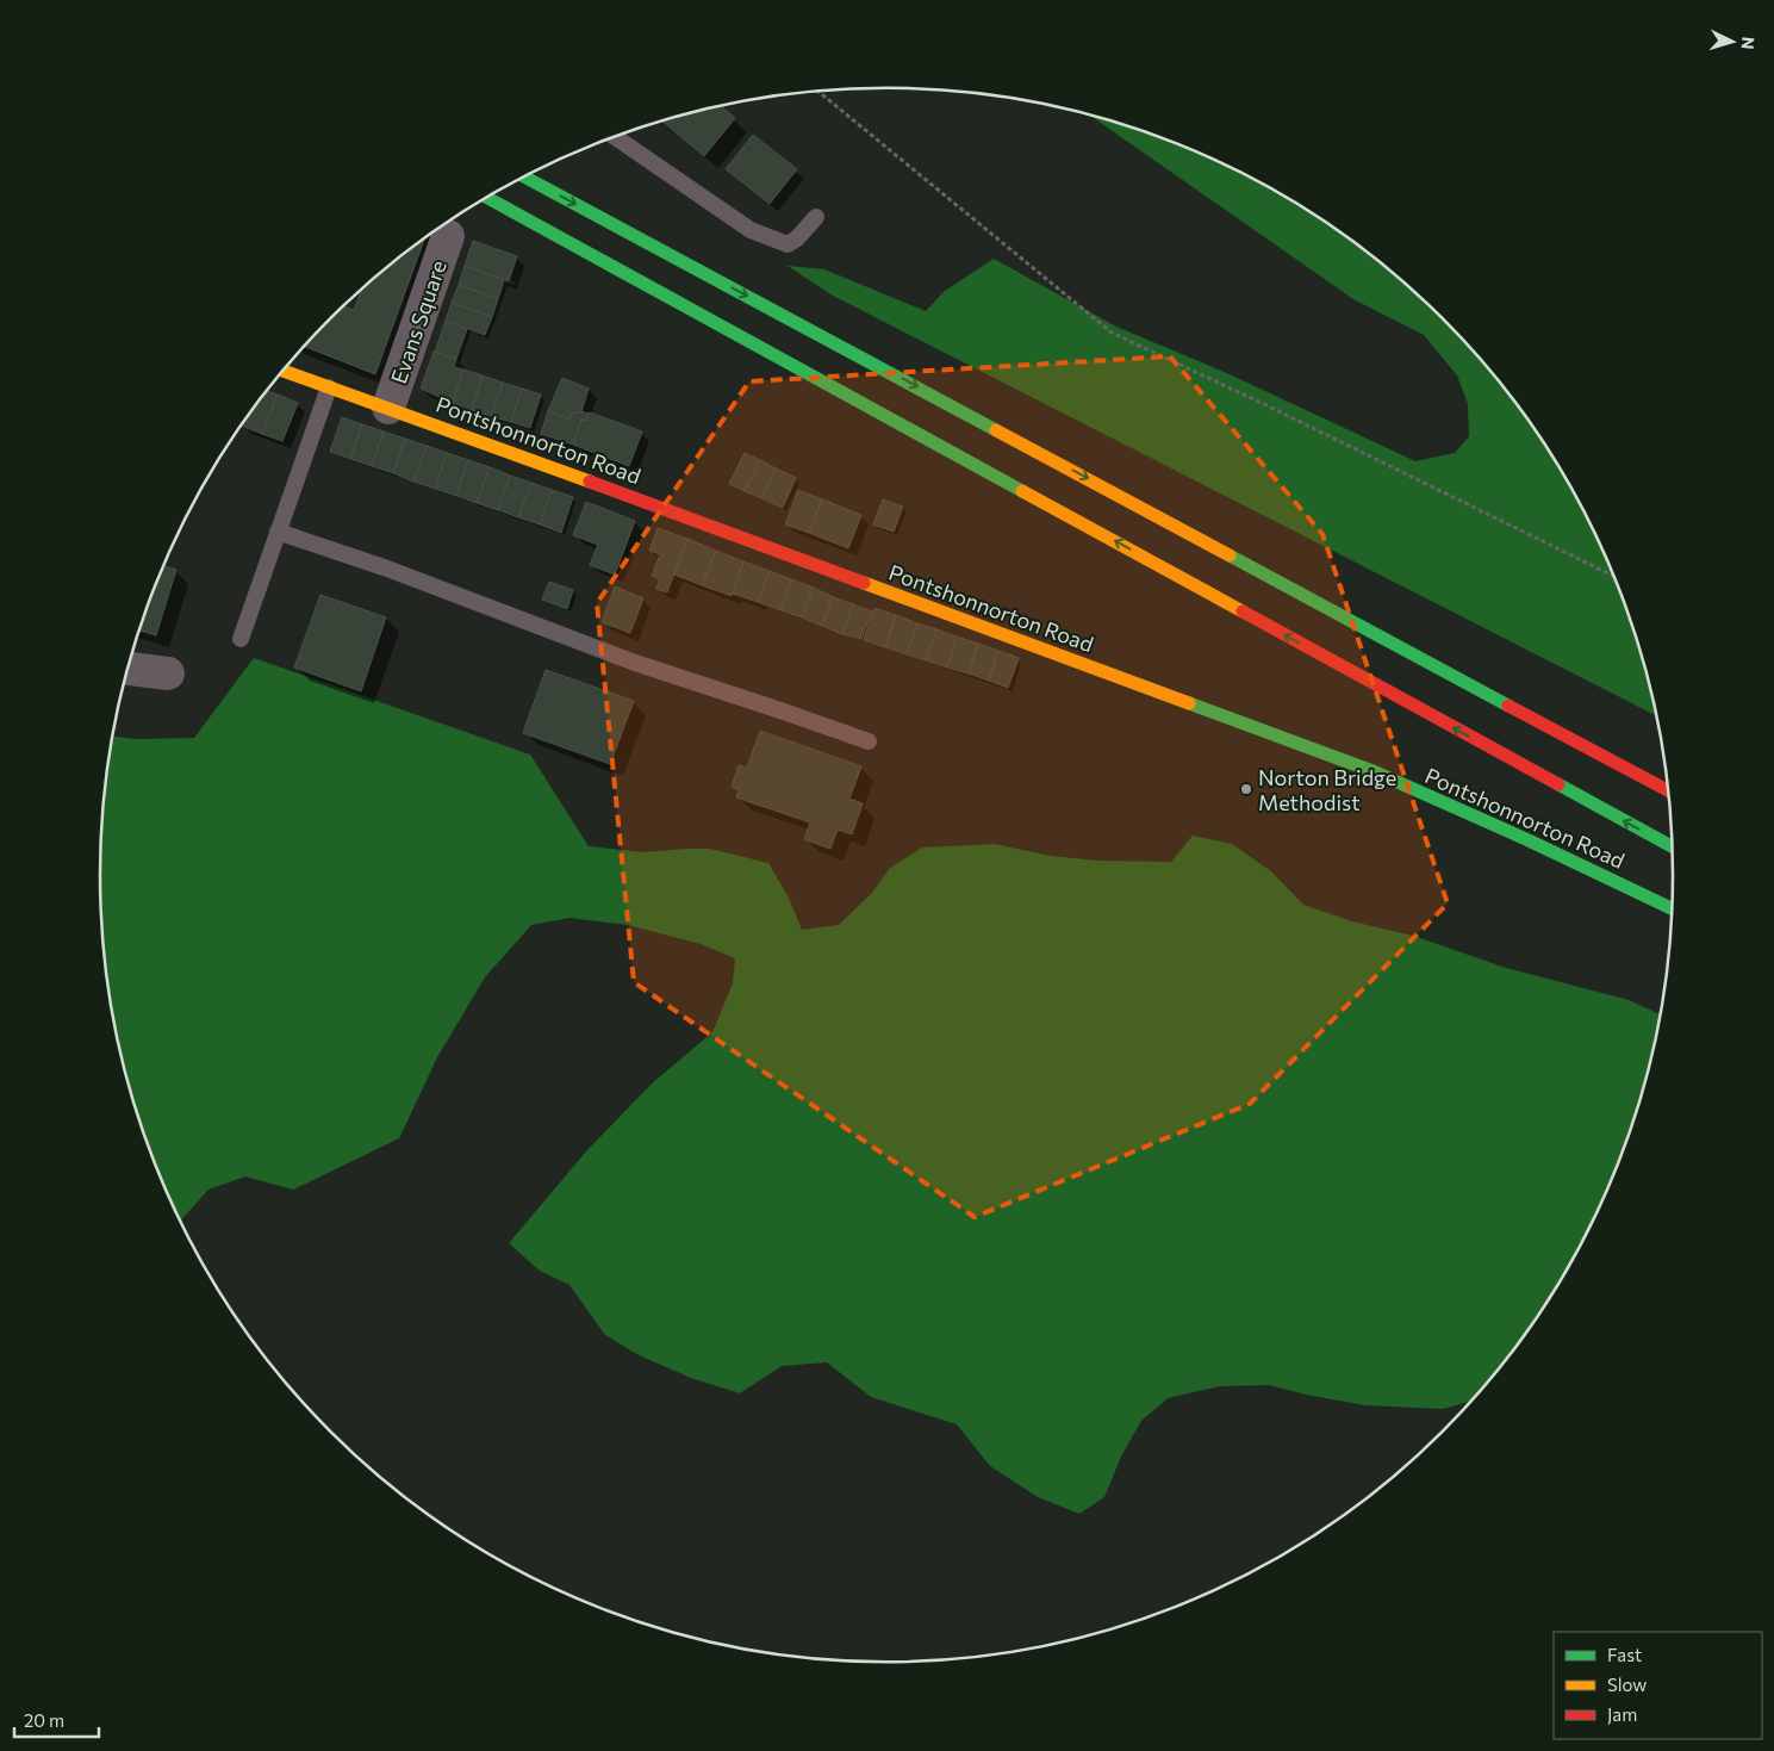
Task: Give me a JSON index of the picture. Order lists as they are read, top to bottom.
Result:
{
  "streets": {
    "main road": ["Pontshonnorton Road"],
    "street": ["Evans Square"]
  },
  "crossings": [
    ["Evans Square", "Pontshonnorton Road"]
  ],
  "places": ["Norton Bridge Methodist"],
  "legend": ["Fast", "Slow", "Jam"],
  "scale_bar": "20 m",
  "north": "right"
}
